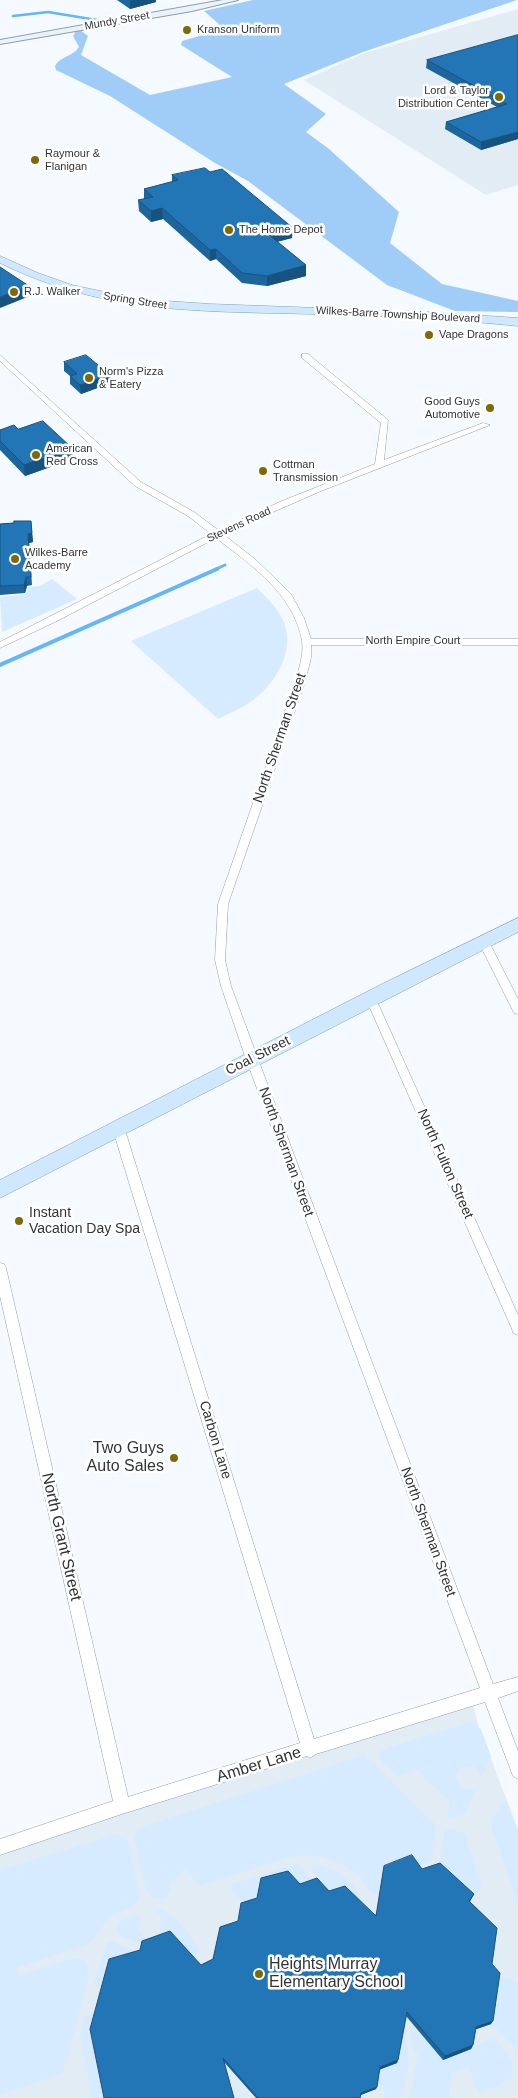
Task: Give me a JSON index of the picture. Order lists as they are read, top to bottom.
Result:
{
  "streets": {
    "main road": [
      "Mundy Street",
      "Spring Street",
      "Wilkes-Barre Township Boulevard",
      "Coal Street"
    ],
    "street": [
      "Stevens Road",
      "North Empire Court",
      "North Sherman Street",
      "North Fulton Street",
      "Carbon Lane",
      "North Grant Street",
      "Amber Lane"
    ]
  },
  "crossings": [
    ["Spring Street", "Wilkes-Barre Township Boulevard"],
    ["Stevens Road", "North Sherman Street"],
    ["North Empire Court", "North Sherman Street"],
    ["North Sherman Street", "Coal Street"],
    ["North Sherman Street", "Amber Lane"],
    ["Coal Street", "North Fulton Street"],
    ["Coal Street", "Carbon Lane"],
    ["Carbon Lane", "Amber Lane"],
    ["North Grant Street", "Amber Lane"]
  ],
  "places": [
    "Kranson Uniform",
    "Lord & Taylor Distribution Center",
    "Raymour & Flanigan",
    "The Home Depot",
    "R.J. Walker",
    "Vape Dragons",
    "Norm's Pizza & Eatery",
    "Good Guys Automotive",
    "American Red Cross",
    "Cottman Transmission",
    "Wilkes-Barre Academy",
    "Instant Vacation Day Spa",
    "Two Guys Auto Sales",
    "Heights Murray Elementary School"
  ]
}
